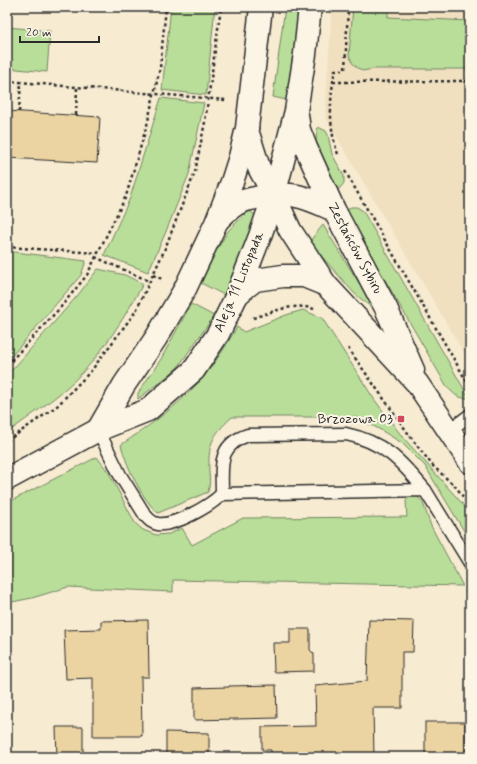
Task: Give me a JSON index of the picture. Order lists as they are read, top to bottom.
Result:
{
  "streets": {
    "street": ["Zesłańców Sybiru", "Aleja 11 Listopada"]
  },
  "crossings": [
    ["Zesłańców Sybiru", "Aleja 11 Listopada"]
  ],
  "places": {
    "transit": ["Brzozowa 03"]
  },
  "scale_bar": "20 m"
}
